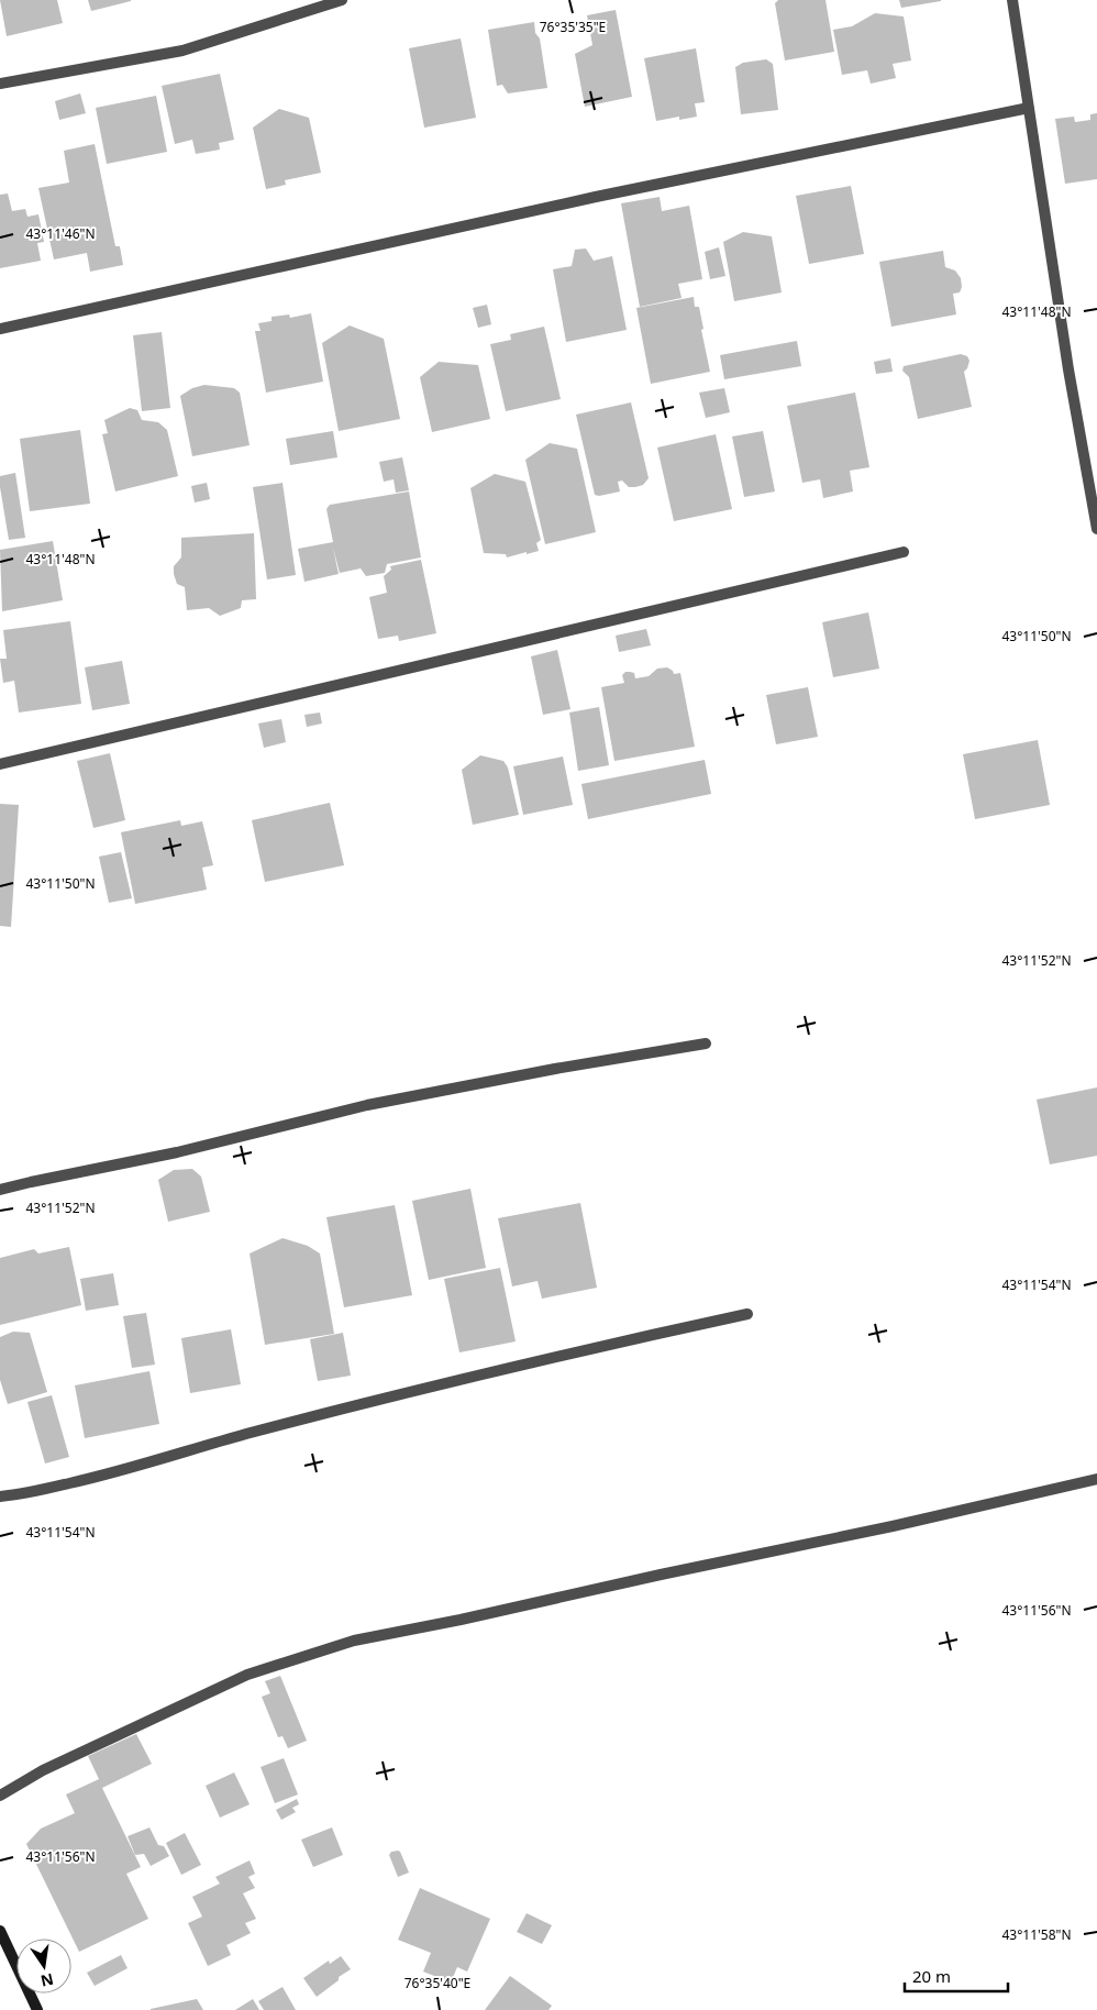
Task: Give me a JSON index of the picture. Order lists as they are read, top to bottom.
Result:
{
  "scale_bar": "20 m",
  "north": "bottom",
  "coordinates": [
    "76°35'35\"E",
    "43°11'46\"N",
    "43°11'48\"N",
    "43°11'50\"N",
    "43°11'52\"N",
    "43°11'54\"N",
    "43°11'56\"N",
    "43°11'58\"N",
    "76°35'40\"E"
  ]
}
